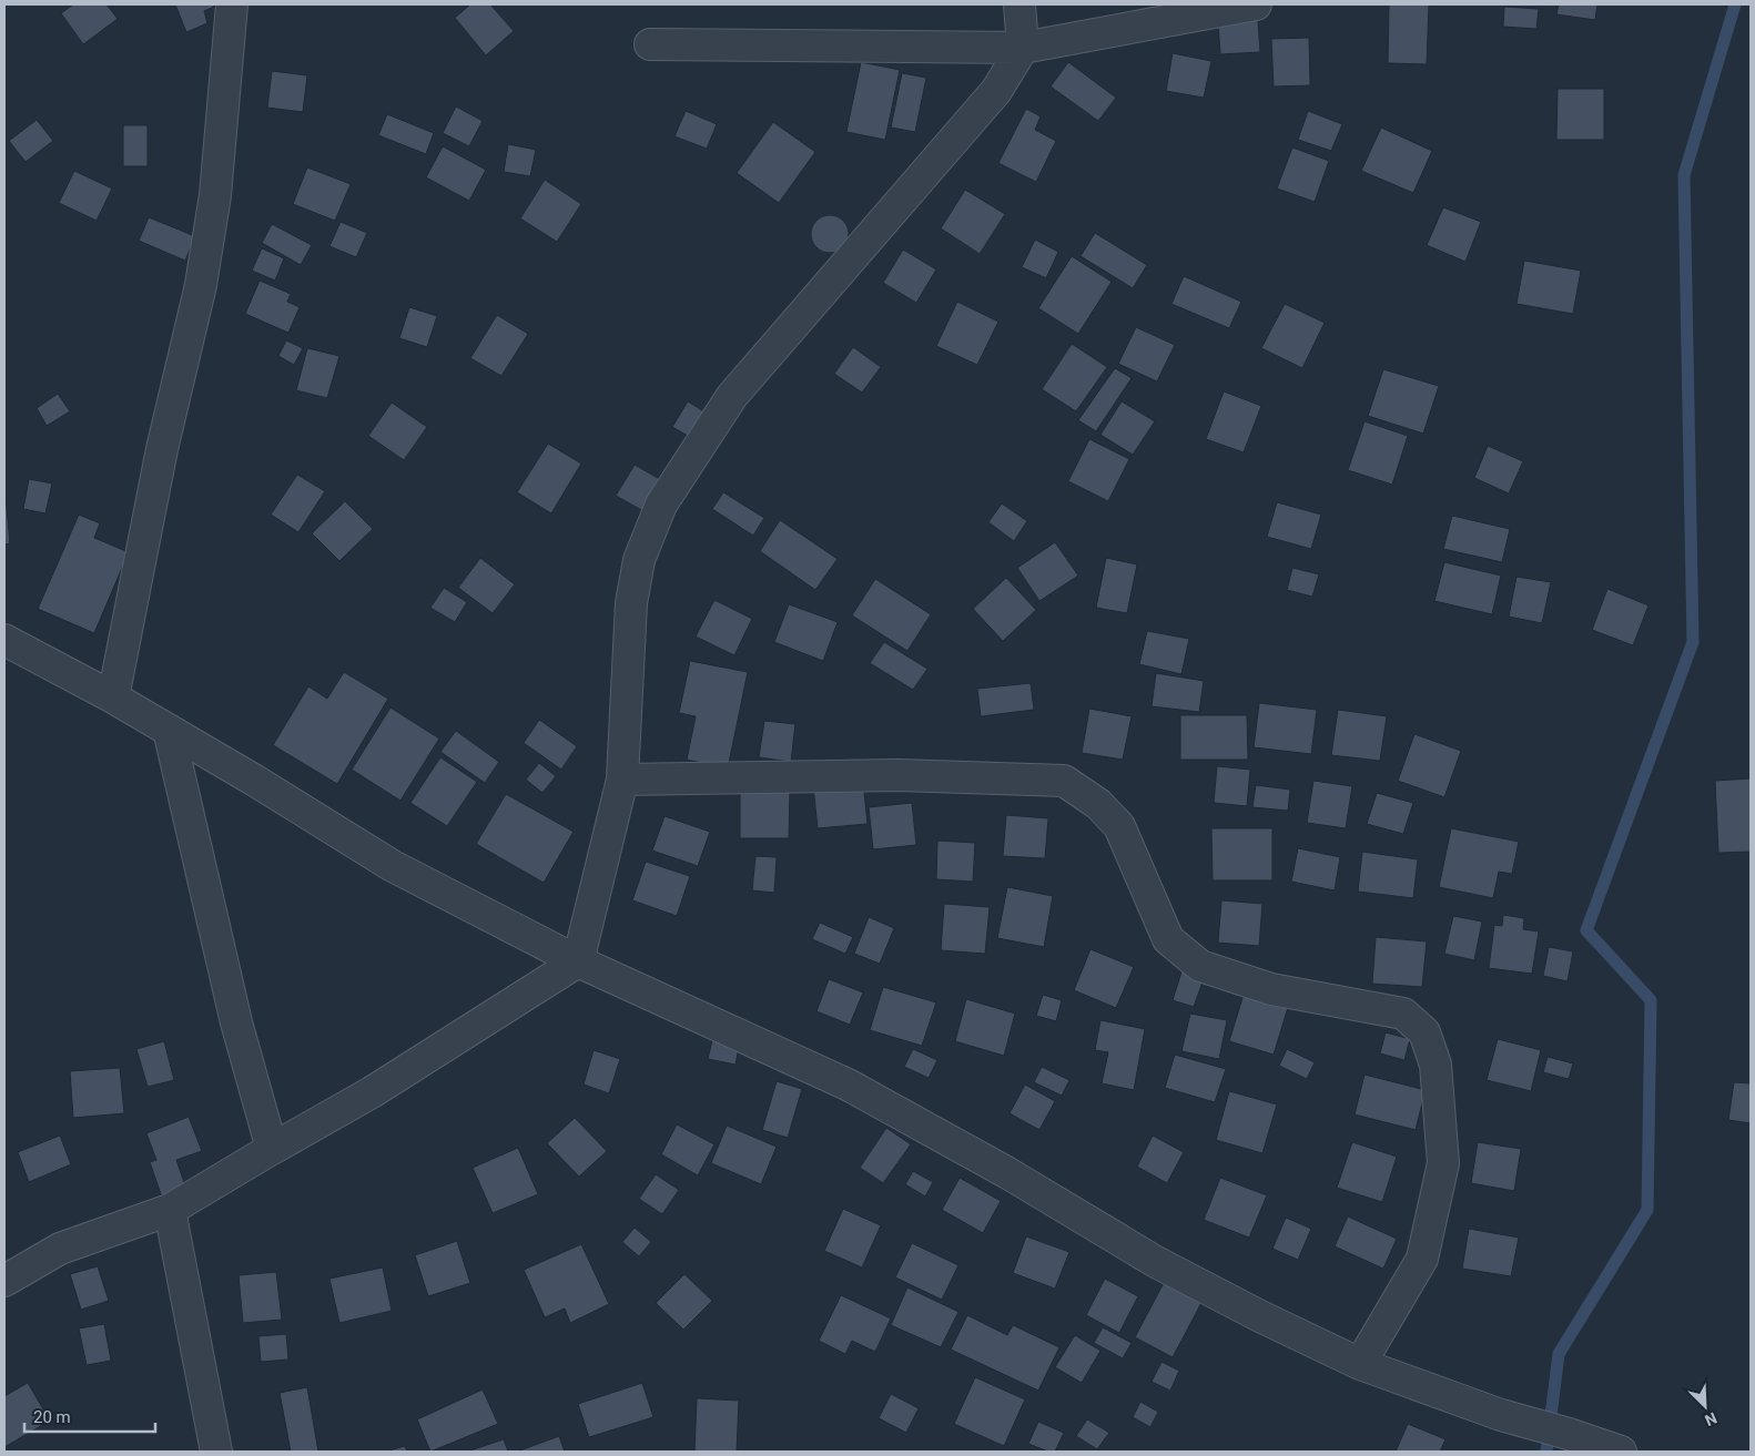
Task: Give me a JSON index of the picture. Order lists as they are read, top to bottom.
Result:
{
  "scale_bar": "20 m",
  "north": "bottom right"
}
